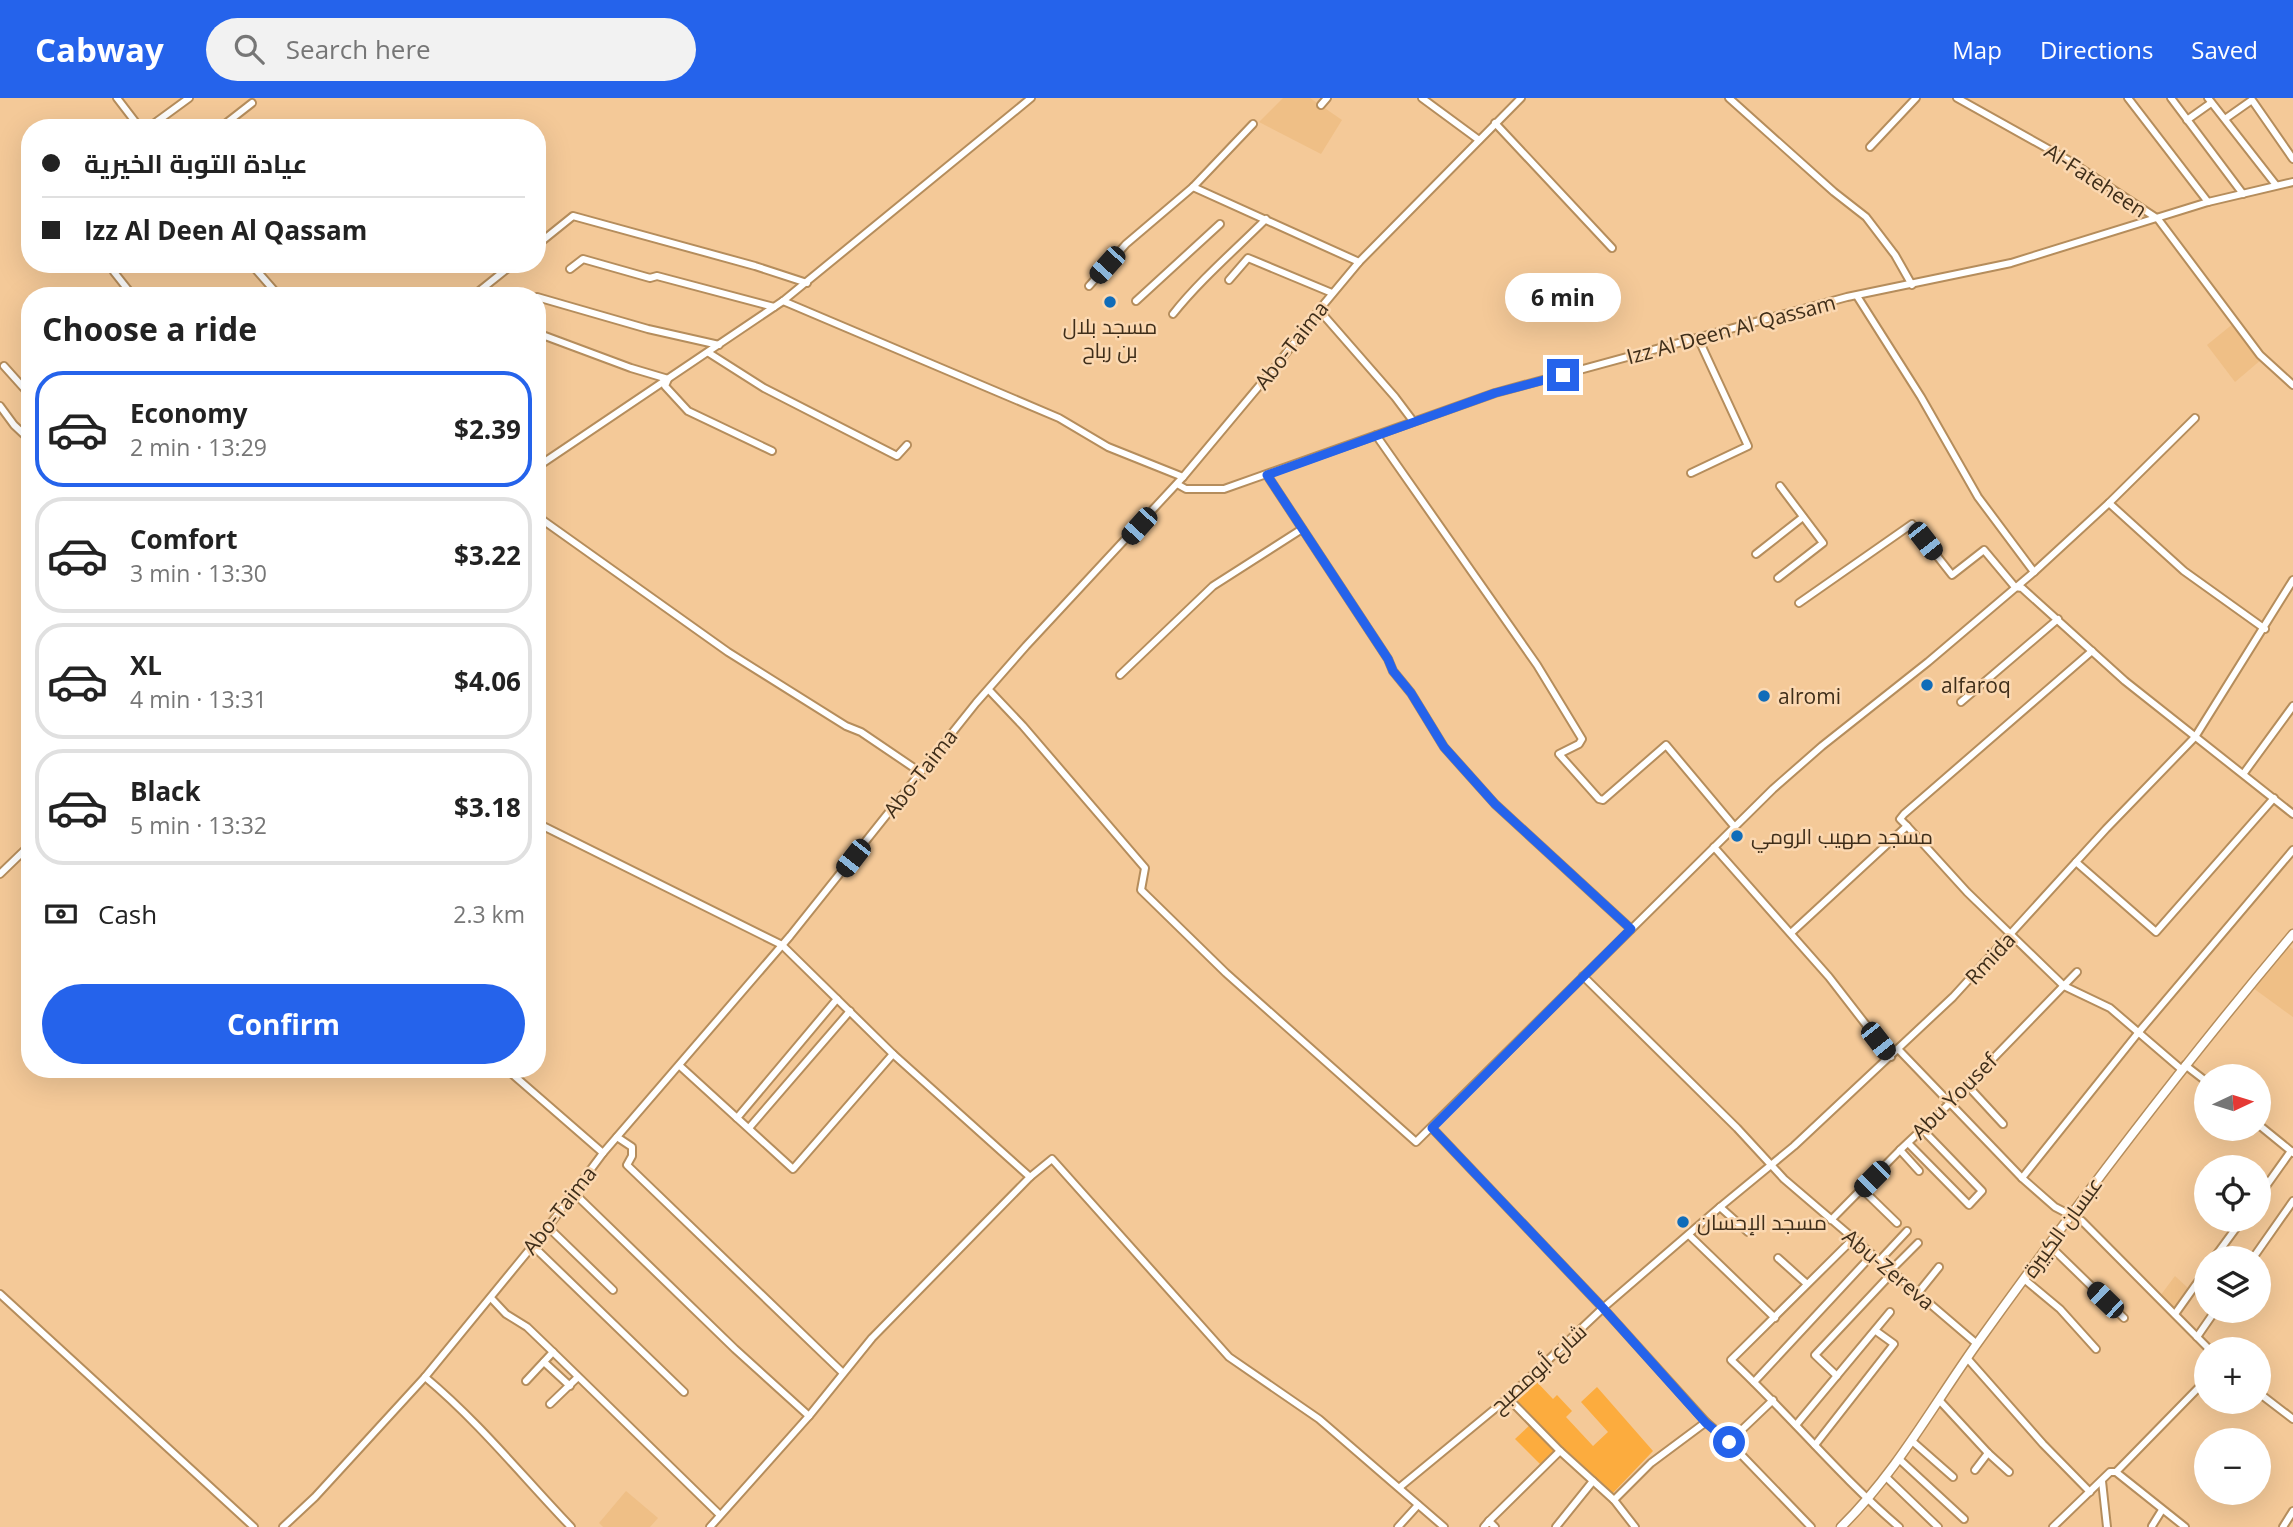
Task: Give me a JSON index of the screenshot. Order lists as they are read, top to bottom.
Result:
{
  "streets": {
    "main road": ["عبسان الكبيرة"],
    "street": [
      "Al-Fateheen",
      "Izz Al Deen Al Qassam",
      "Abo-Taima",
      "Rmida",
      "Abu Yousef",
      "Abu-Zereva",
      "شارع أبومصبح"
    ]
  },
  "crossings": [
    ["Al-Fateheen", "Izz Al Deen Al Qassam"],
    ["Izz Al Deen Al Qassam", "Abo-Taima"],
    ["Rmida", "Abu-Zereva"],
    ["Rmida", "شارع أبومصبح"],
    ["Abu Yousef", "Abu-Zereva"],
    ["عبسان الكبيرة", "Abu-Zereva"],
    ["Abu-Zereva", "شارع أبومصبح"]
  ],
  "places": [
    "مسجد بلال بن رباح",
    "alfaroq",
    "alromi",
    "مسجد صهيب الرومي",
    "مسجد الإحسان"
  ],
  "north": "right",
  "page": {
    "header": "Cabway",
    "search": "Search here",
    "nav": ["Map", "Directions", "Saved"],
    "banner": ["عيادة التوبة الخيرية", "Izz Al Deen Al Qassam"],
    "bubble": "6 min",
    "heading": "Choose a ride",
    "list": [
      {
        "name": "Economy",
        "note": "2 min · 13:29",
        "value": "$2.39"
      },
      {
        "name": "Comfort",
        "note": "3 min · 13:30",
        "value": "$3.22"
      },
      {
        "name": "XL",
        "note": "4 min · 13:31",
        "value": "$4.06"
      },
      {
        "name": "Black",
        "note": "5 min · 13:32",
        "value": "$3.18"
      }
    ],
    "pay": ["Cash", "2.3 km"],
    "buttons": "Confirm",
    "map_buttons": ["+", "−"]
  }
}
